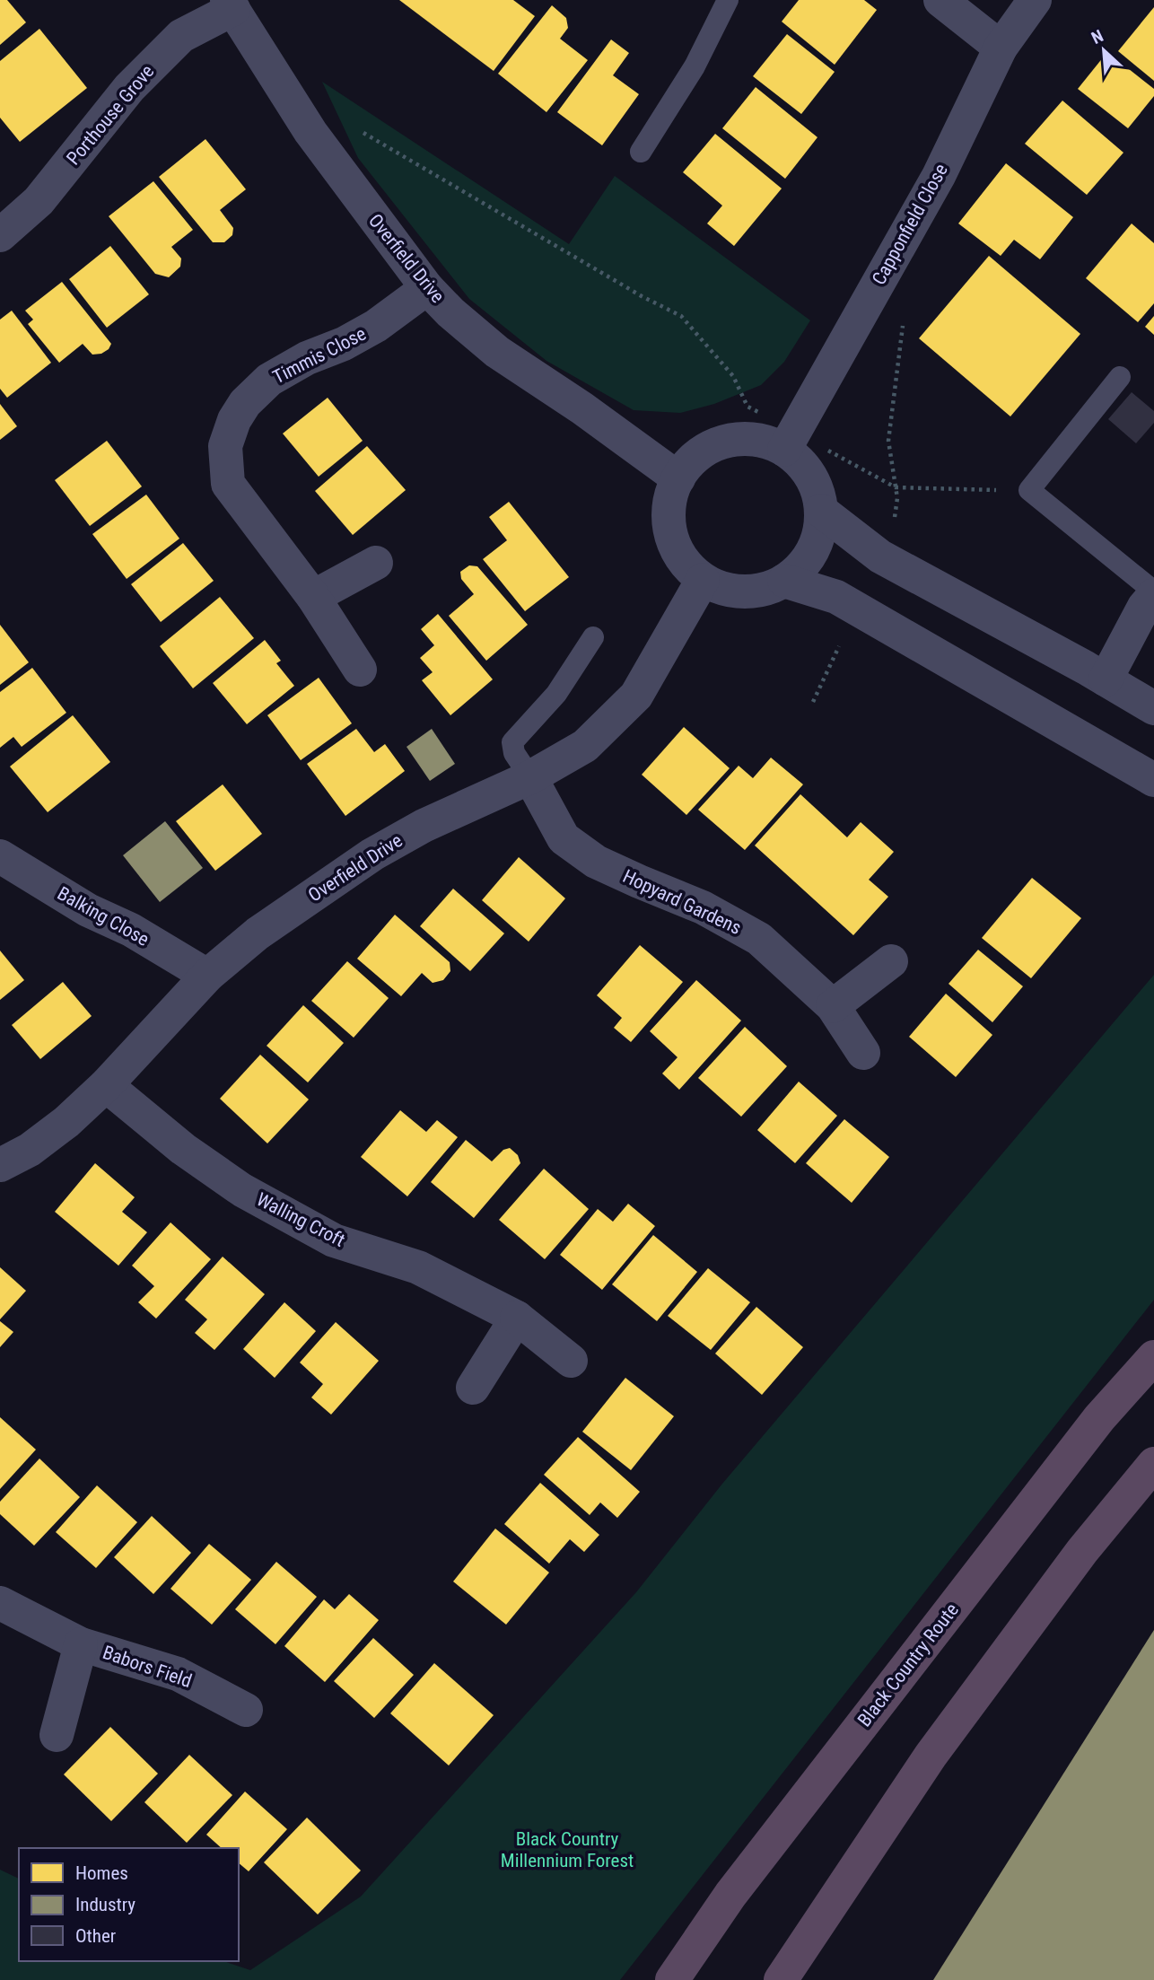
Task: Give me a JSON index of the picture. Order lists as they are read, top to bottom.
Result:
{
  "streets": {
    "highway": ["Black Country Route"],
    "street": [
      "Porthouse Grove",
      "Capponfield Close",
      "Overfield Drive",
      "Timmis Close",
      "Hopyard Gardens",
      "Balking Close",
      "Walling Croft",
      "Babors Field"
    ]
  },
  "crossings": [
    ["Porthouse Grove", "Overfield Drive"],
    ["Capponfield Close", "Overfield Drive"],
    ["Overfield Drive", "Timmis Close"],
    ["Overfield Drive", "Hopyard Gardens"],
    ["Overfield Drive", "Balking Close"],
    ["Overfield Drive", "Walling Croft"]
  ],
  "parks": ["Black Country Millennium Forest"],
  "legend": ["Homes", "Industry", "Other"],
  "north": "top left"
}
